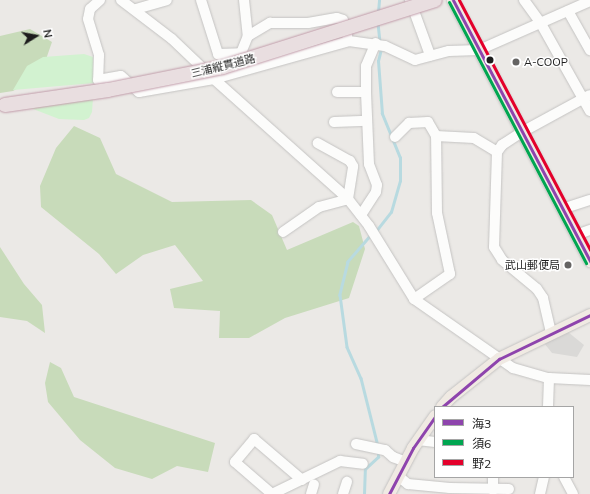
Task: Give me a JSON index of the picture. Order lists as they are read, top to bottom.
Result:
{
  "streets": {
    "highway": ["三浦縦貫道路"]
  },
  "places": ["A-COOP", "武山郵便局"],
  "lines": ["transit line 海3", "transit line 野2", "transit line 須6"],
  "legend": ["海3", "須6", "野2"],
  "north": "right"
}
